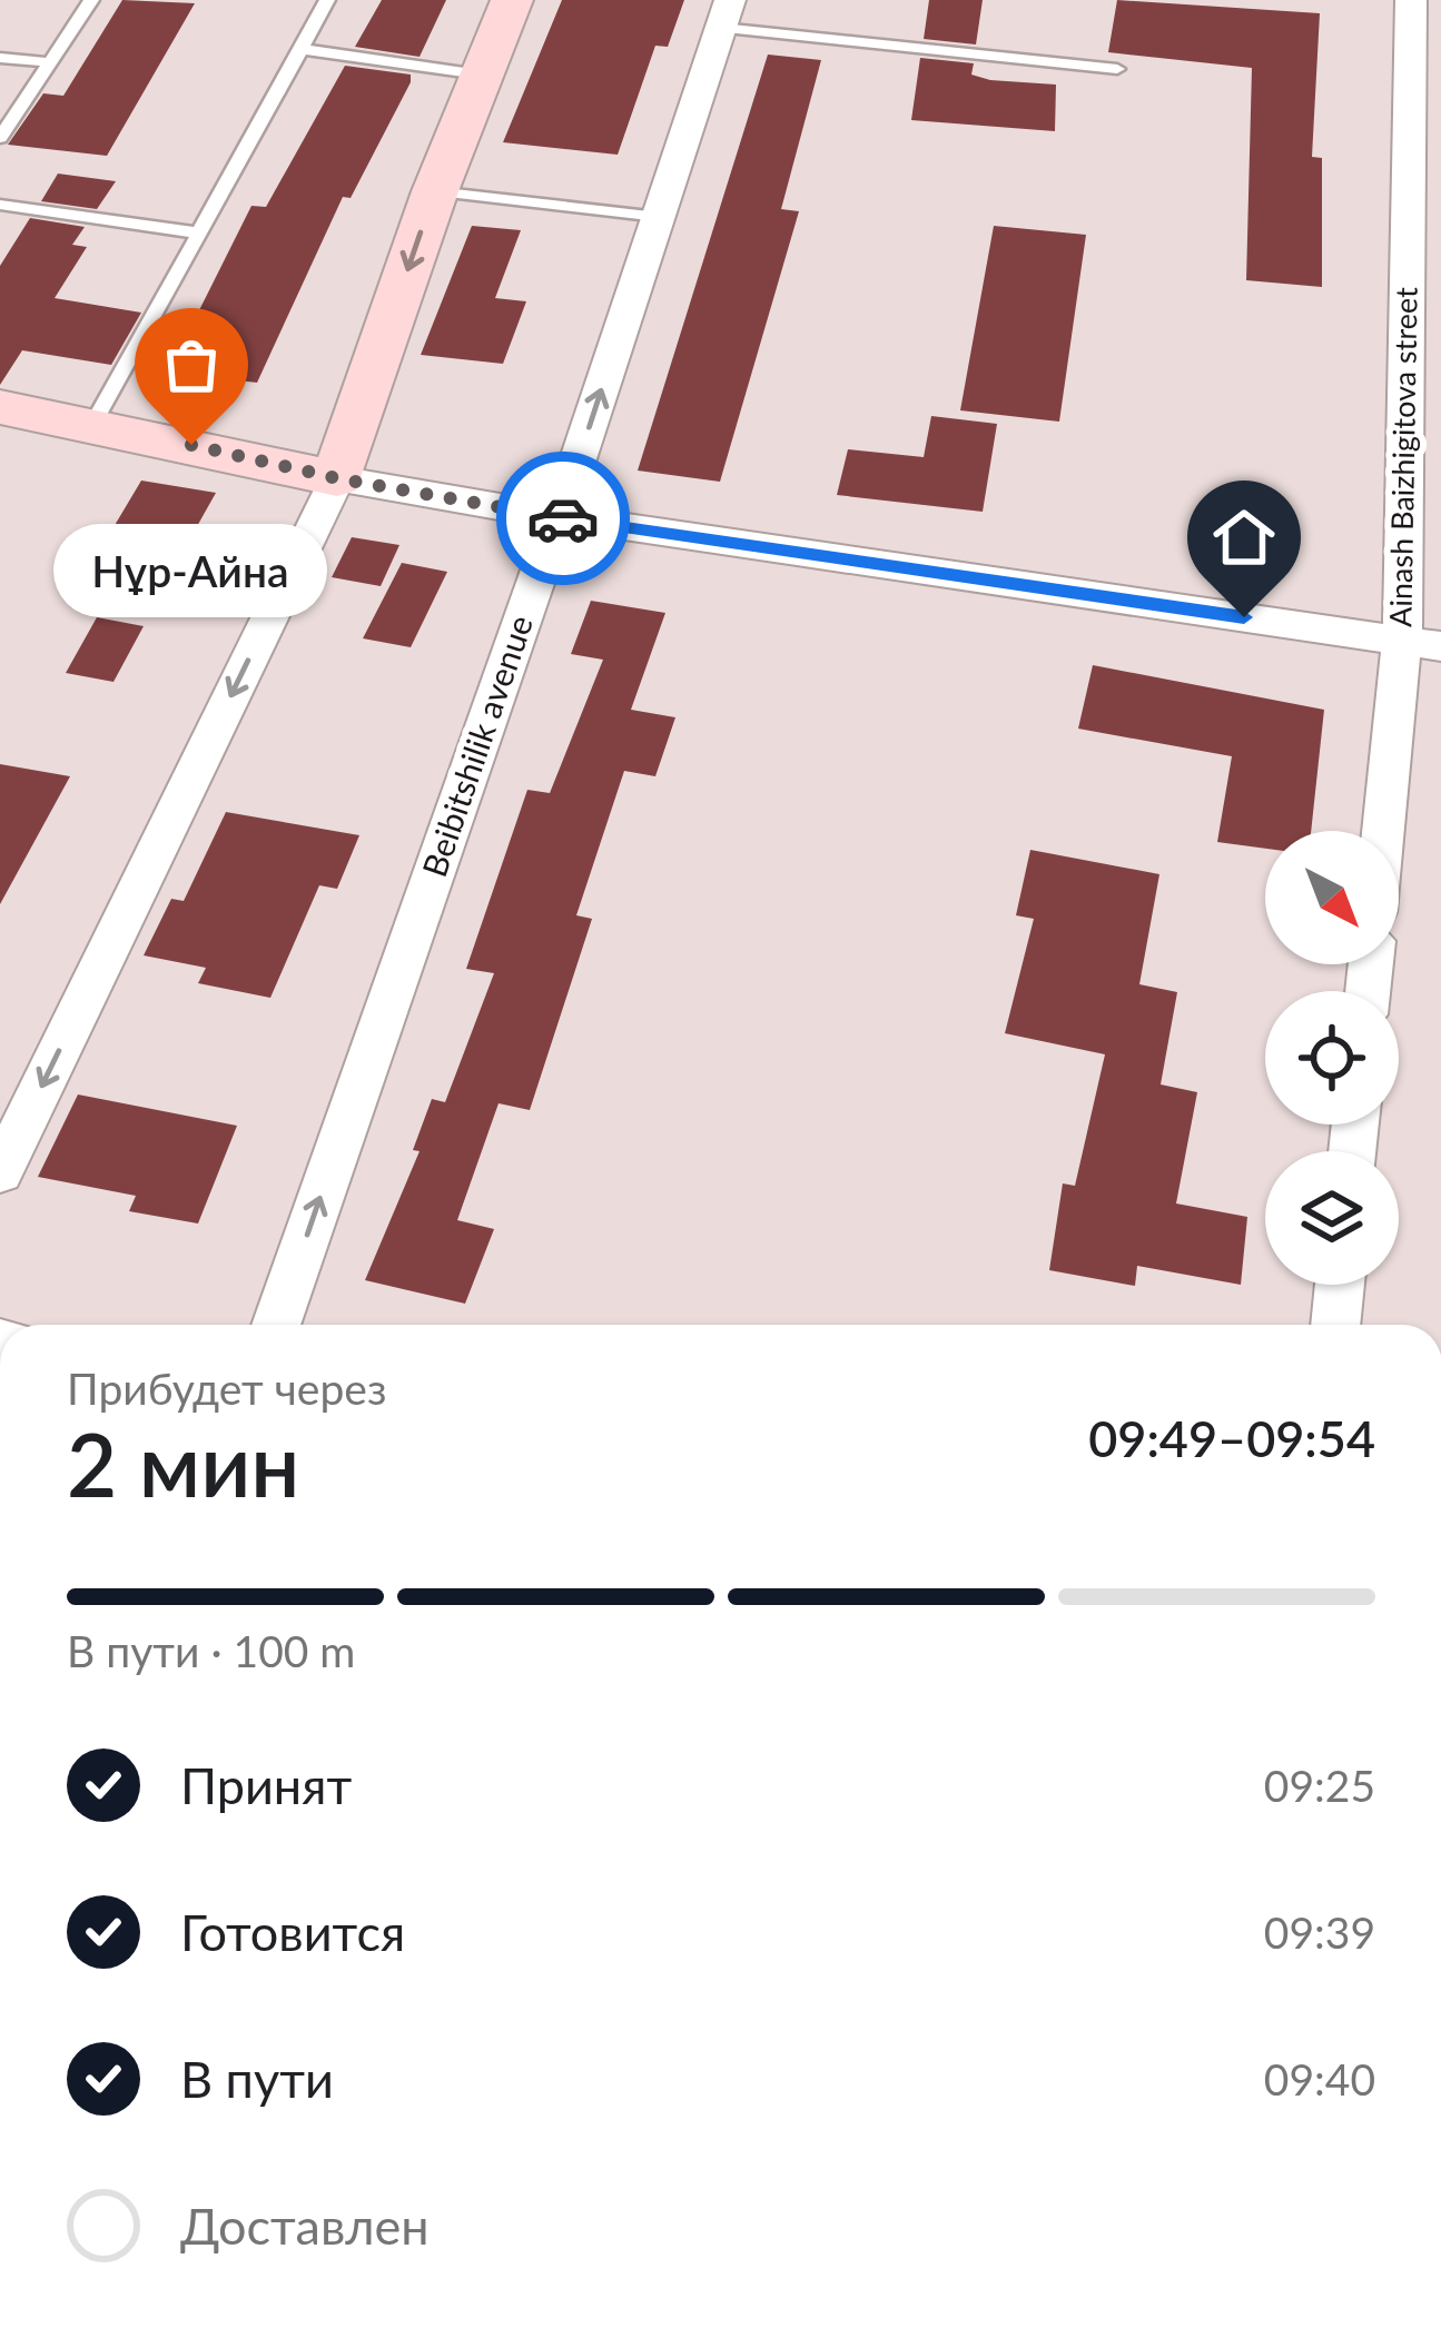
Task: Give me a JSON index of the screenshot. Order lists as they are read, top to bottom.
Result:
{
  "streets": {
    "street": ["Ainash Baizhigitova street", "Beibitshilik avenue"]
  },
  "places": ["Нұр-Айна"],
  "north": "bottom right",
  "page": {
    "bubble": "Нұр-Айна",
    "heading": ["2 мин", "Прибудет через", "09:49–09:54"],
    "bar": "В пути · 100 m",
    "list": [
      ["Принят", "09:25"],
      ["Готовится", "09:39"],
      ["В пути", "09:40"],
      "Доставлен"
    ]
  }
}
